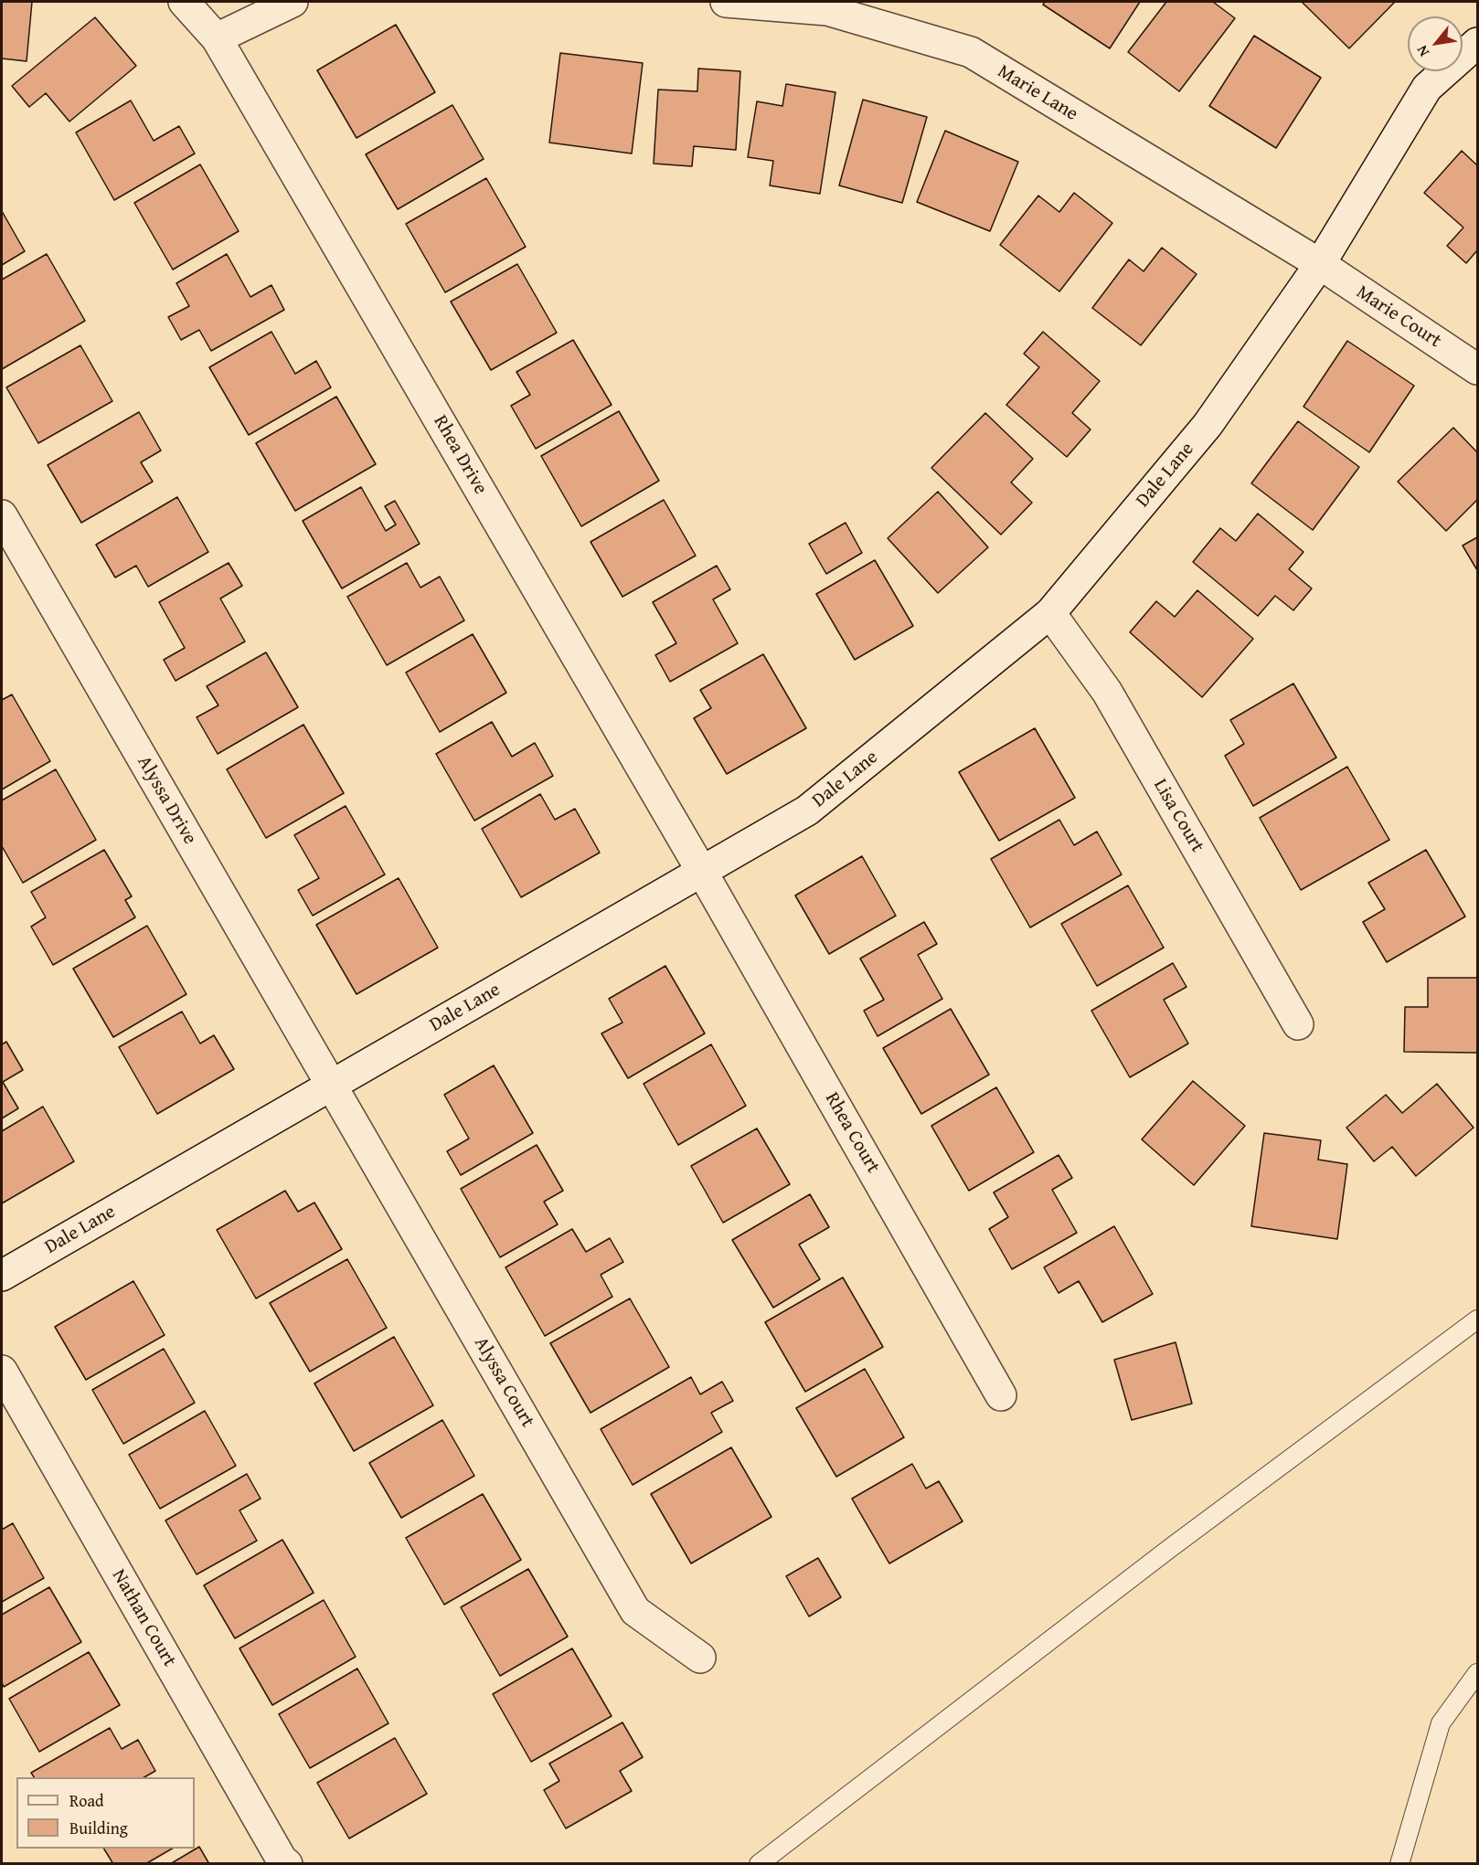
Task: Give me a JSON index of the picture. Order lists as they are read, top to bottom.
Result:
{
  "streets": {
    "street": [
      "Marie Lane",
      "Marie Court",
      "Rhea Drive",
      "Dale Lane",
      "Alyssa Drive",
      "Lisa Court",
      "Rhea Court",
      "Alyssa Court",
      "Nathan Court"
    ]
  },
  "crossings": [
    ["Marie Lane", "Marie Court"],
    ["Marie Lane", "Dale Lane"],
    ["Marie Court", "Dale Lane"],
    ["Rhea Drive", "Dale Lane"],
    ["Rhea Drive", "Rhea Court"],
    ["Dale Lane", "Alyssa Drive"],
    ["Dale Lane", "Lisa Court"],
    ["Dale Lane", "Rhea Court"],
    ["Dale Lane", "Alyssa Court"],
    ["Alyssa Drive", "Alyssa Court"]
  ],
  "legend": ["Road", "Building"],
  "north": "bottom left"
}
